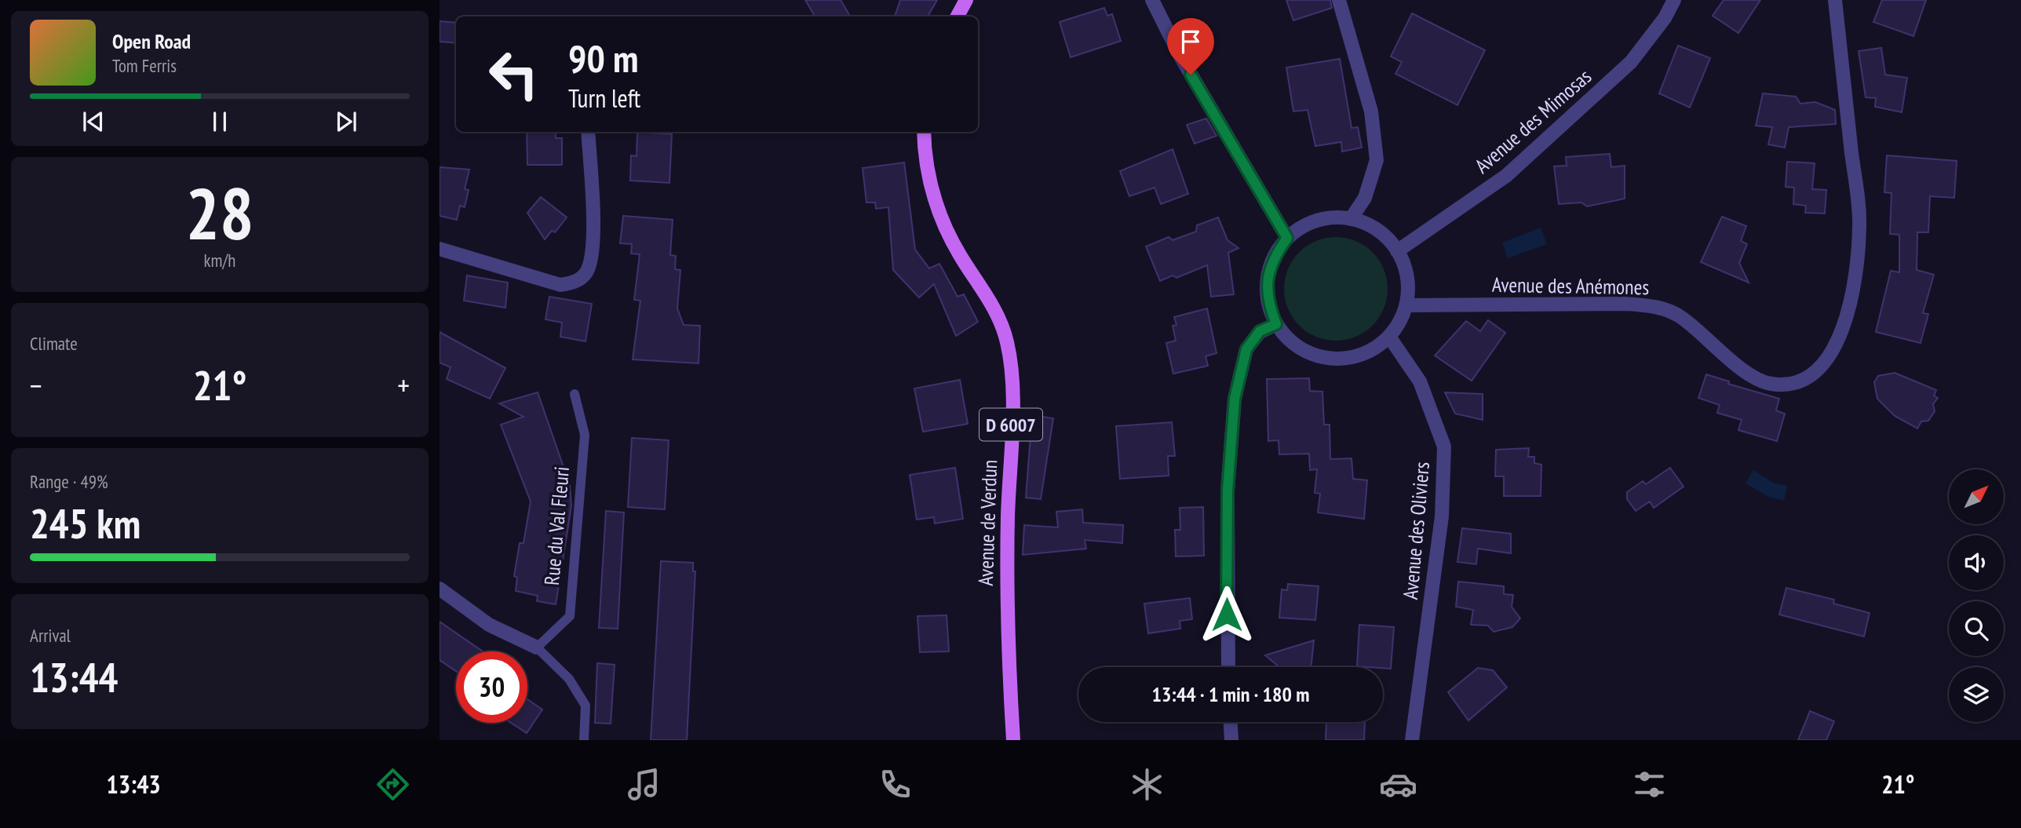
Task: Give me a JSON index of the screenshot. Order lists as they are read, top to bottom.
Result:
{
  "streets": {
    "main road": ["D 6007", "Avenue de Verdun"],
    "street": ["Avenue des Mimosas", "Avenue des Anémones", "Avenue des Oliviers"],
    "lane": ["Rue du Val Fleuri"]
  },
  "crossings": [
    ["Avenue des Mimosas", "Avenue des Anémones"],
    ["Avenue des Mimosas", "Avenue des Oliviers"],
    ["Avenue des Anémones", "Avenue des Oliviers"]
  ],
  "north": "top right",
  "page": {
    "turn": ["90 m", "Turn left"],
    "song": ["Open Road", "Tom Ferris"],
    "tile": [
      ["28", "km/h"],
      "Climate",
      ["Range · 49%", "245 km"],
      ["Arrival", "13:44"]
    ],
    "heat": ["−", "21°", "+"],
    "limit": "30",
    "trip": "13:44 · 1 min · 180 m",
    "tabs": ["13:43", "21°"]
  }
}
